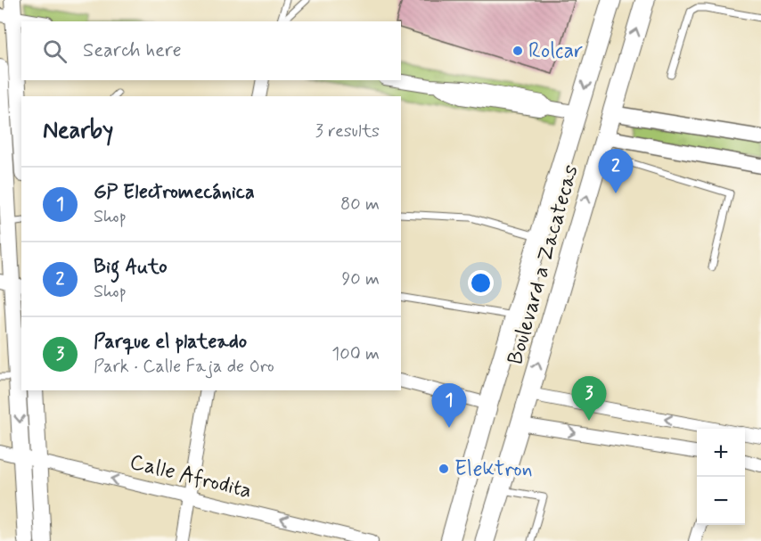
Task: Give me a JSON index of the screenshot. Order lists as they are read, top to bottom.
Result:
{
  "streets": {
    "main road": ["Boulevard a Zacatecas"],
    "street": ["Calle Afrodita"]
  },
  "one_way": ["Calle Afrodita"],
  "places": ["Rolcar", "Elektron"],
  "page": {
    "search": "Search here",
    "heading": ["Nearby", "3 results"],
    "pins": ["2", "3", "1"],
    "list": [
      {
        "mark": "1",
        "name": "GP Electromecánica",
        "note": "Shop",
        "value": "80 m"
      },
      {
        "mark": "2",
        "name": "Big Auto",
        "note": "Shop",
        "value": "90 m"
      },
      {
        "mark": "3",
        "name": "Parque el plateado",
        "note": "Park · Calle Faja de Oro",
        "value": "100 m"
      }
    ],
    "map_buttons": ["+", "−"]
  }
}
